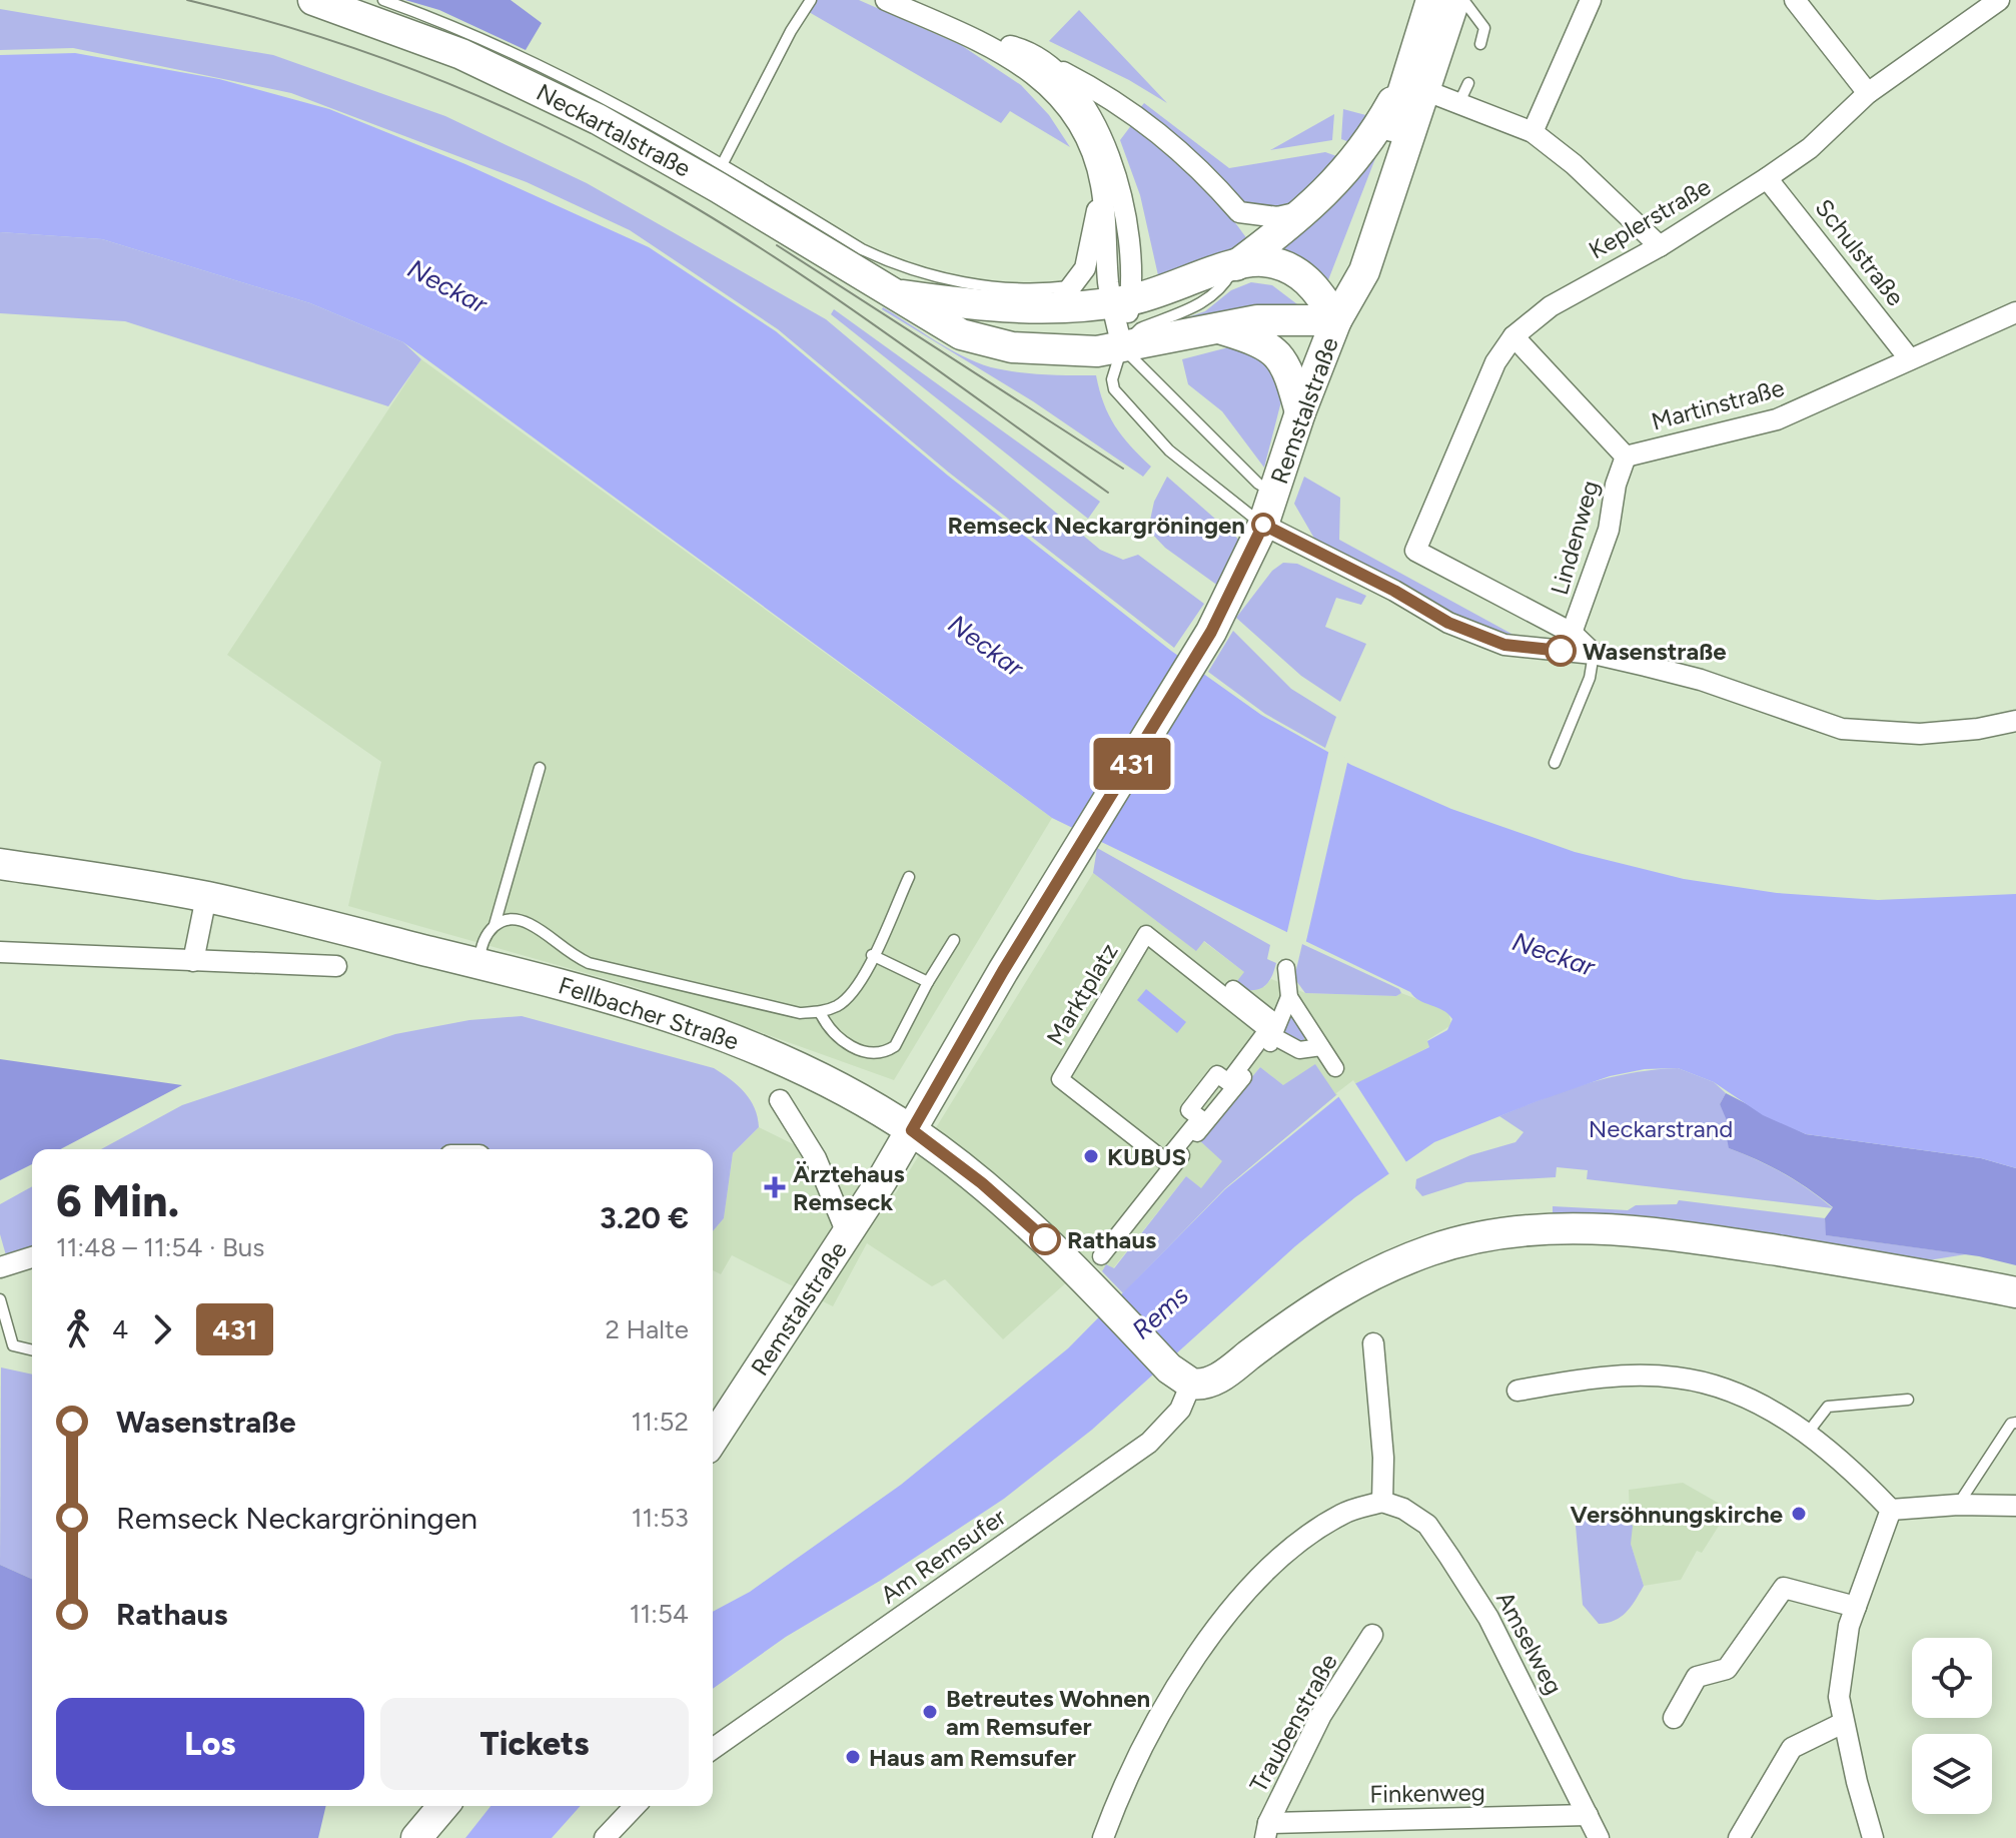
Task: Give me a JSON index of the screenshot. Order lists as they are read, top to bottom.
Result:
{
  "streets": {
    "main road": ["Neckartalstraße", "Remstalstraße", "Fellbacher Straße"],
    "street": [
      "Keplerstraße",
      "Schulstraße",
      "Martinstraße",
      "Lindenweg",
      "Marktplatz",
      "Am Remsufer",
      "Amselweg",
      "Traubenstraße",
      "Finkenweg"
    ]
  },
  "crossings": [
    ["Neckartalstraße", "Remstalstraße"],
    ["Keplerstraße", "Schulstraße"],
    ["Keplerstraße", "Lindenweg"],
    ["Schulstraße", "Martinstraße"],
    ["Martinstraße", "Lindenweg"],
    ["Remstalstraße", "Fellbacher Straße"],
    ["Fellbacher Straße", "Am Remsufer"],
    ["Amselweg", "Finkenweg"],
    ["Traubenstraße", "Finkenweg"]
  ],
  "water": ["Neckar", "Rems"],
  "parks": ["Neckarstrand"],
  "places": {
    "other": [
      "Remseck Neckargröningen",
      "Wasenstraße",
      "KUBUS",
      "Rathaus",
      "Versöhnungskirche",
      "Betreutes Wohnen am Remsufer",
      "Haus am Remsufer"
    ],
    "health": ["Ärztehaus Remseck"]
  },
  "lines": ["bus line 431"],
  "page": {
    "on_map": "431",
    "heading": ["6 Min.", "11:48 – 11:54 · Bus", "3.20 €"],
    "legs": ["4", "431", "2 Halte"],
    "list": [
      {
        "name": "Wasenstraße",
        "value": "11:52"
      },
      {
        "name": "Remseck Neckargröningen",
        "value": "11:53"
      },
      {
        "name": "Rathaus",
        "value": "11:54"
      }
    ],
    "buttons": ["Los", "Tickets"]
  }
}
